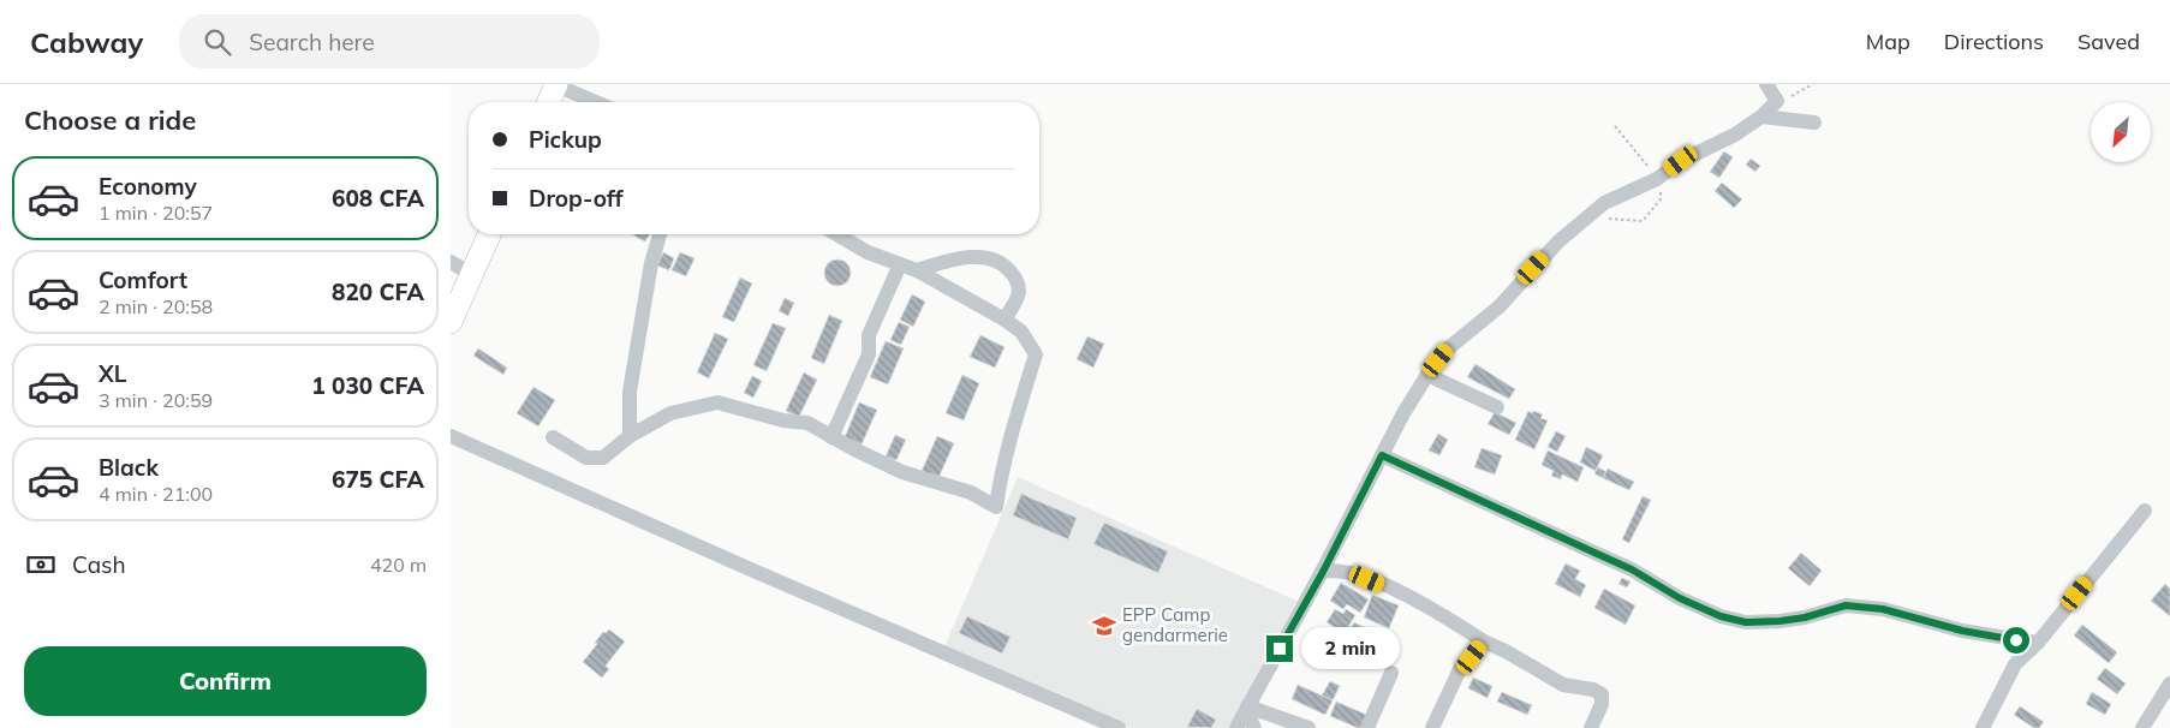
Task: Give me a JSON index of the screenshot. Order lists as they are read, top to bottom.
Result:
{
  "places": {
    "school or university": ["EPP Camp gendarmerie"]
  },
  "north": "bottom left",
  "page": {
    "header": "Cabway",
    "search": "Search here",
    "nav": ["Map", "Directions", "Saved"],
    "heading": "Choose a ride",
    "banner": ["Pickup", "Drop-off"],
    "list": [
      {
        "name": "Economy",
        "note": "1 min · 20:57",
        "value": "608 CFA"
      },
      {
        "name": "Comfort",
        "note": "2 min · 20:58",
        "value": "820 CFA"
      },
      {
        "name": "XL",
        "note": "3 min · 20:59",
        "value": "1 030 CFA"
      },
      {
        "name": "Black",
        "note": "4 min · 21:00",
        "value": "675 CFA"
      }
    ],
    "pay": ["Cash", "420 m"],
    "bubble": "2 min",
    "buttons": "Confirm"
  }
}
